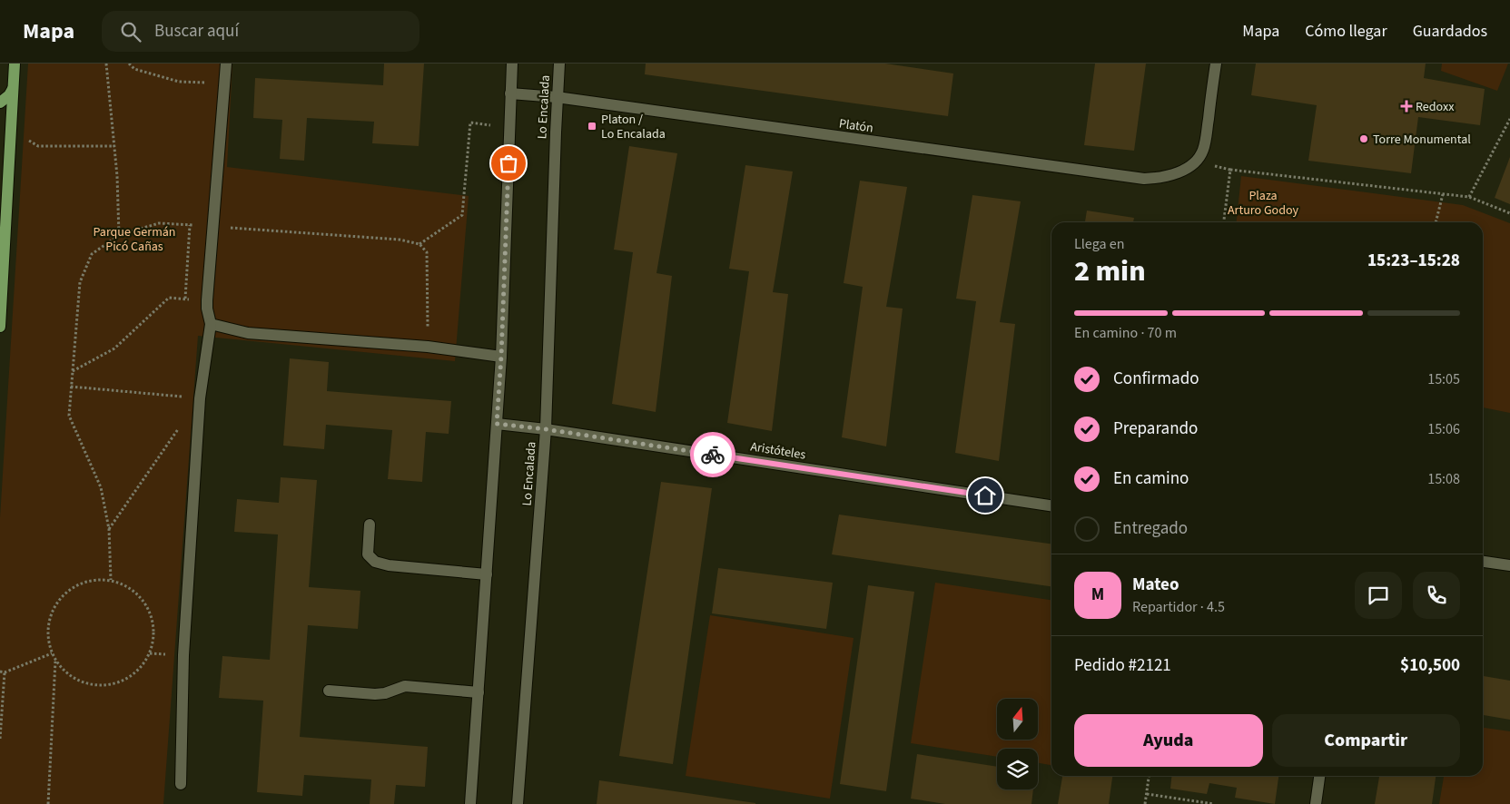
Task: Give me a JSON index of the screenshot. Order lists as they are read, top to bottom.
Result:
{
  "streets": {
    "street": ["Lo Encalada", "Platón", "Aristóteles"]
  },
  "crossings": [
    ["Lo Encalada", "Platón"],
    ["Lo Encalada", "Aristóteles"]
  ],
  "parks": ["Plaza Arturo Godoy", "Parque Germán Picó Cañas"],
  "places": {
    "health": ["Redoxx"],
    "transit": ["Platon / Lo Encalada"],
    "other": ["Torre Monumental"]
  },
  "north": "top",
  "page": {
    "header": "Mapa",
    "search": "Buscar aquí",
    "nav": ["Mapa", "Cómo llegar", "Guardados"],
    "heading": ["2 min", "Llega en", "15:23–15:28"],
    "panel": [
      "Mateo",
      "Repartidor · 4.5",
      "Pedido #2121",
      "$10,500"
    ],
    "bar": "En camino · 70 m",
    "list": [
      ["Confirmado", "15:05"],
      ["Preparando", "15:06"],
      ["En camino", "15:08"],
      "Entregado"
    ],
    "round": "M",
    "buttons": ["Ayuda", "Compartir"]
  }
}
